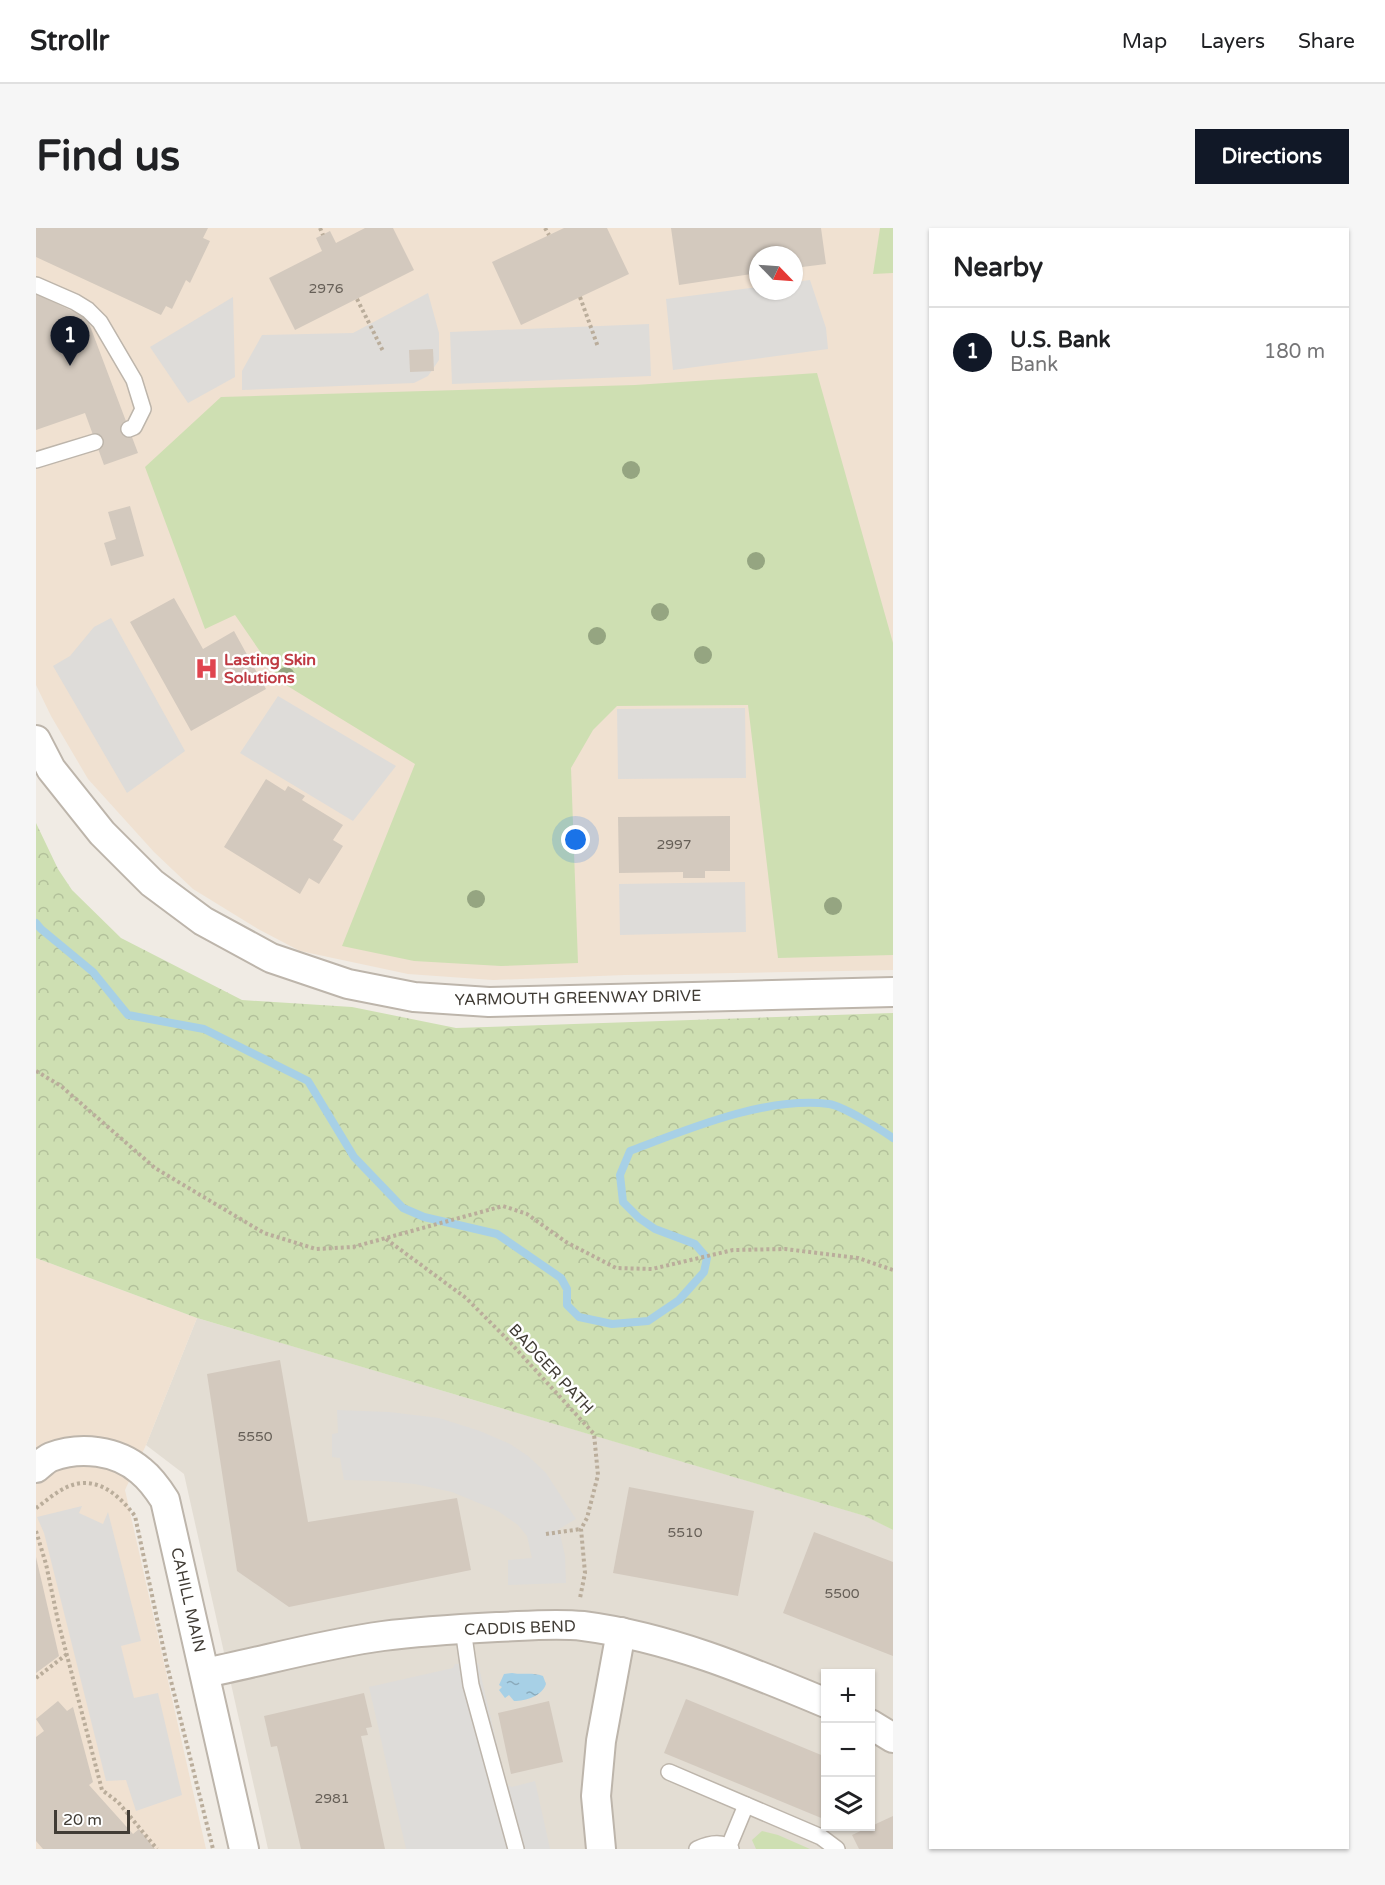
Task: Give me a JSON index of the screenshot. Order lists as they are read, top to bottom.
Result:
{
  "streets": {
    "street": ["YARMOUTH GREENWAY DRIVE", "CAHILL MAIN", "CADDIS BEND"],
    "path": ["BADGER PATH"]
  },
  "crossings": [
    ["CAHILL MAIN", "CADDIS BEND"]
  ],
  "places": {
    "hospital": ["Lasting Skin Solutions"]
  },
  "house_numbers": [
    "2976",
    "2997",
    "5550",
    "5510",
    "5500",
    "2981"
  ],
  "scale_bar": "20 m",
  "north": "bottom right",
  "page": {
    "header": "Strollr",
    "nav": ["Map", "Layers", "Share"],
    "buttons": "Directions",
    "title": "Find us",
    "heading": "Nearby",
    "list": [
      {
        "mark": "1",
        "name": "U.S. Bank",
        "note": "Bank",
        "value": "180 m"
      }
    ],
    "pins": "1",
    "map_buttons": ["+", "−"],
    "scale": "20 m"
  }
}
